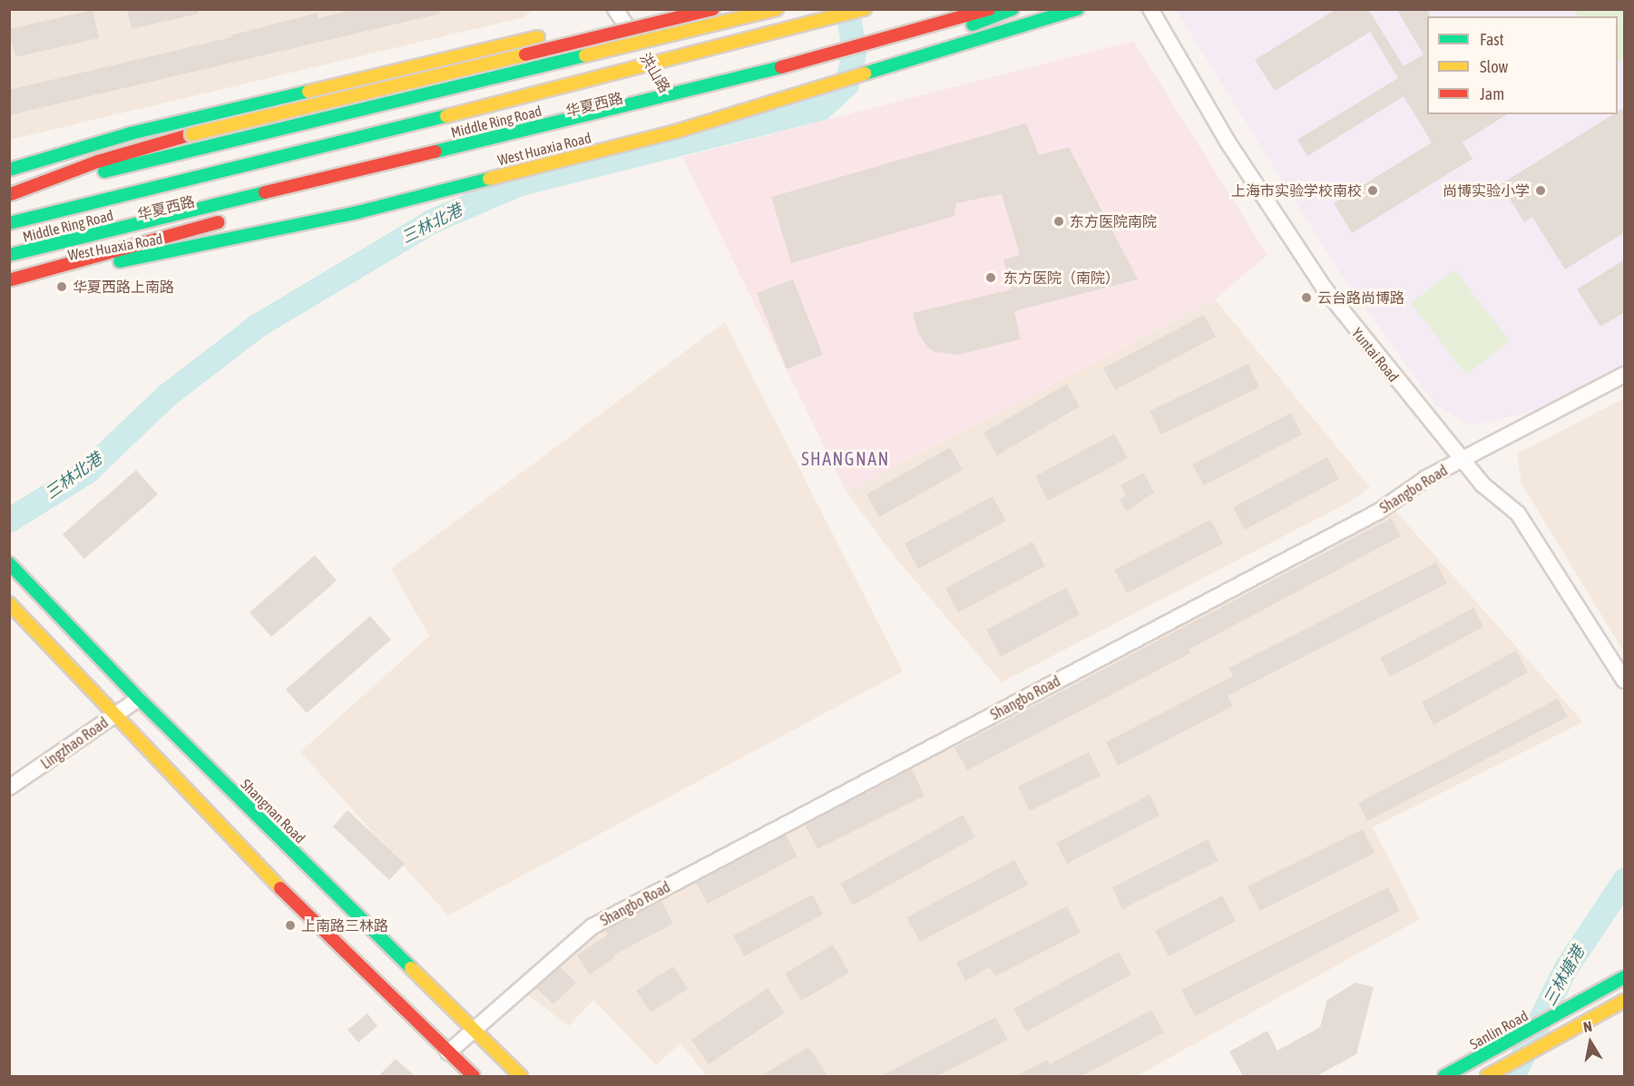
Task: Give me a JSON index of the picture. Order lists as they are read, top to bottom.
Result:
{
  "streets": {
    "main road": [
      "华夏西路",
      "Middle Ring Road",
      "West Huaxia Road",
      "Shangnan Road",
      "Sanlin Road"
    ],
    "street": [
      "洪山路",
      "Yuntai Road",
      "Shangbo Road",
      "Lingzhao Road"
    ]
  },
  "crossings": [
    ["洪山路", "华夏西路"],
    ["Yuntai Road", "Shangbo Road"],
    ["Shangbo Road", "Shangnan Road"],
    ["Lingzhao Road", "Shangnan Road"]
  ],
  "districts": ["SHANGNAN"],
  "water": ["三林北港", "三林塘港"],
  "places": [
    "上海市实验学校南校",
    "尚博实验小学",
    "东方医院南院",
    "东方医院（南院）",
    "华夏西路上南路",
    "云台路尚博路",
    "上南路三林路"
  ],
  "legend": ["Fast", "Slow", "Jam"],
  "north": "top"
}
